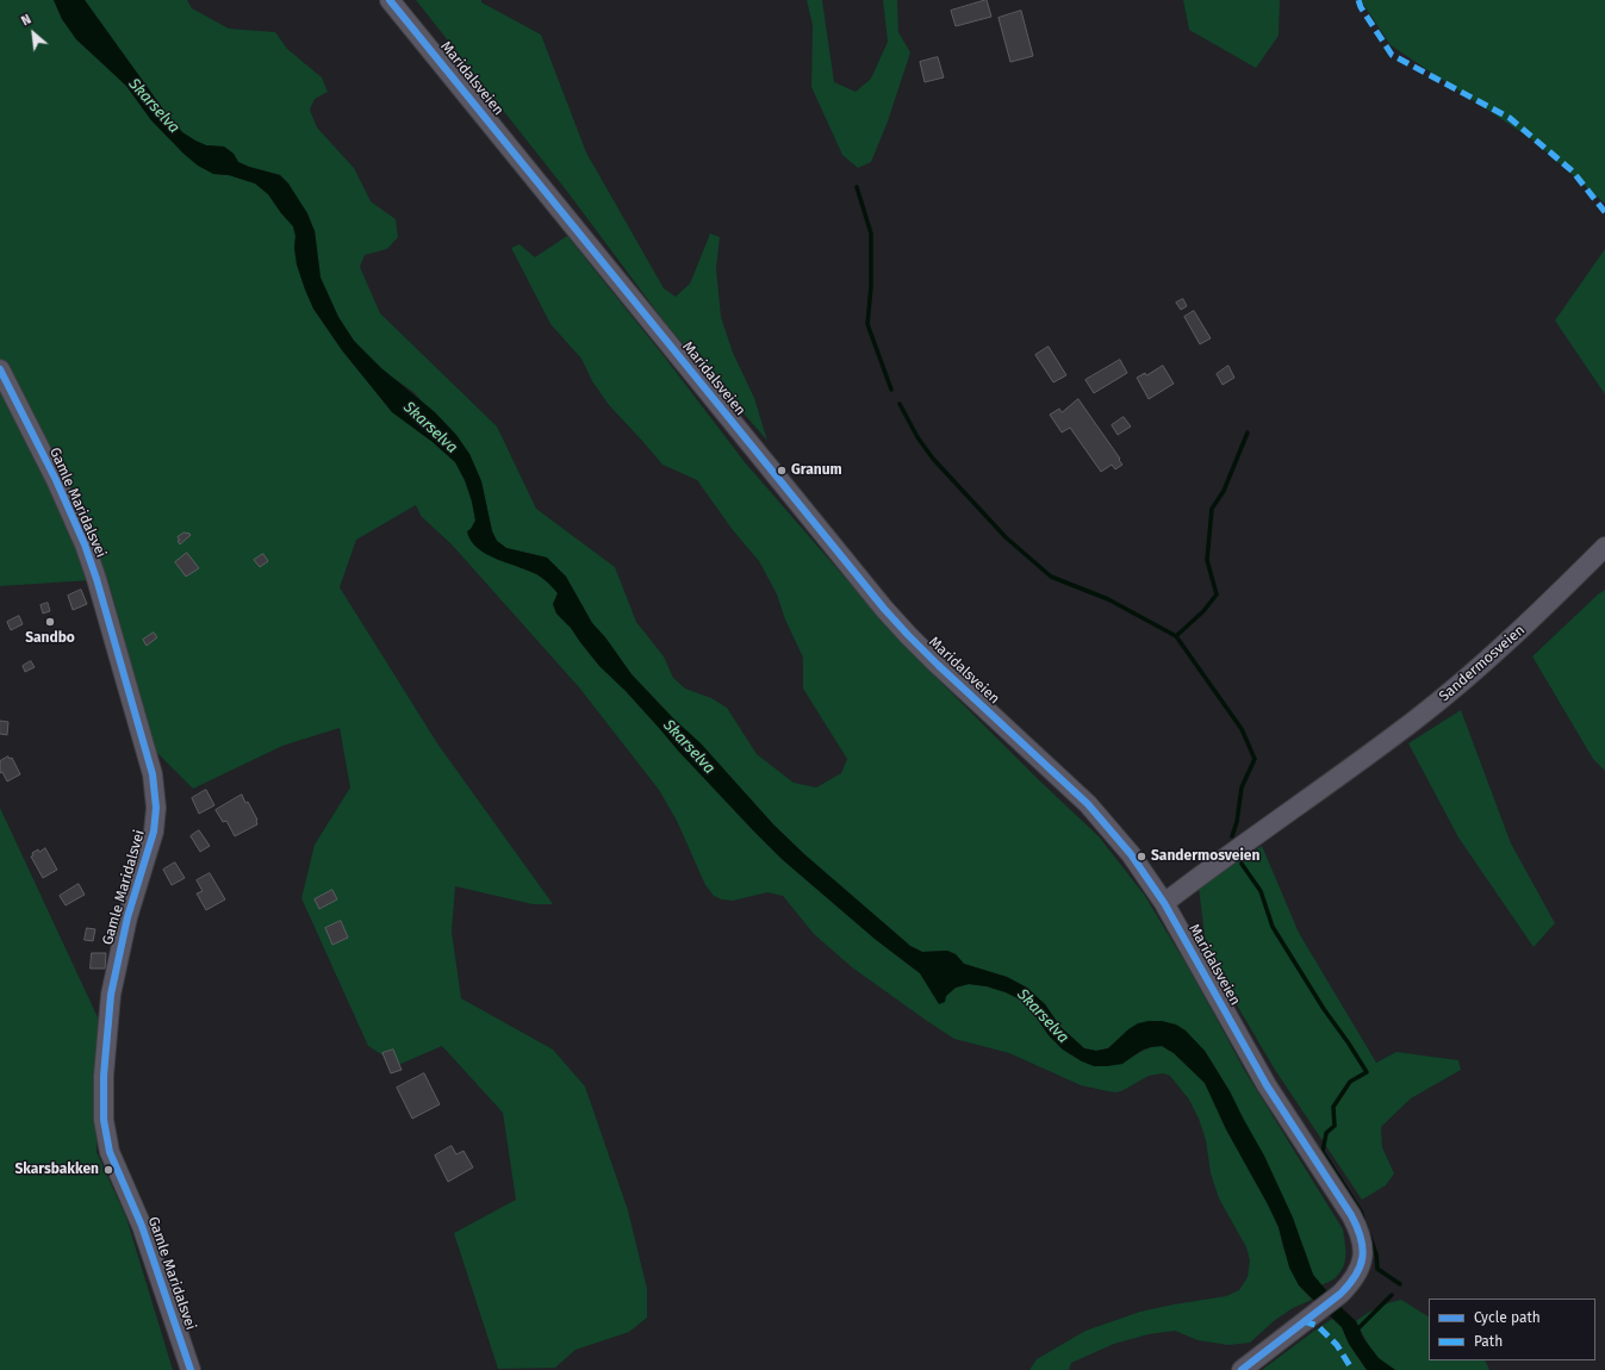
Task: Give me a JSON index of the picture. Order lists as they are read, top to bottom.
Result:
{
  "streets": {
    "street": ["Maridalsveien", "Gamle Maridalsvei", "Sandermosveien"]
  },
  "crossings": [
    ["Maridalsveien", "Sandermosveien"]
  ],
  "water": ["Skarselva"],
  "places": [
    "Granum",
    "Sandbo",
    "Sandermosveien",
    "Skarsbakken"
  ],
  "legend": ["Cycle path", "Path"],
  "north": "top left"
}
